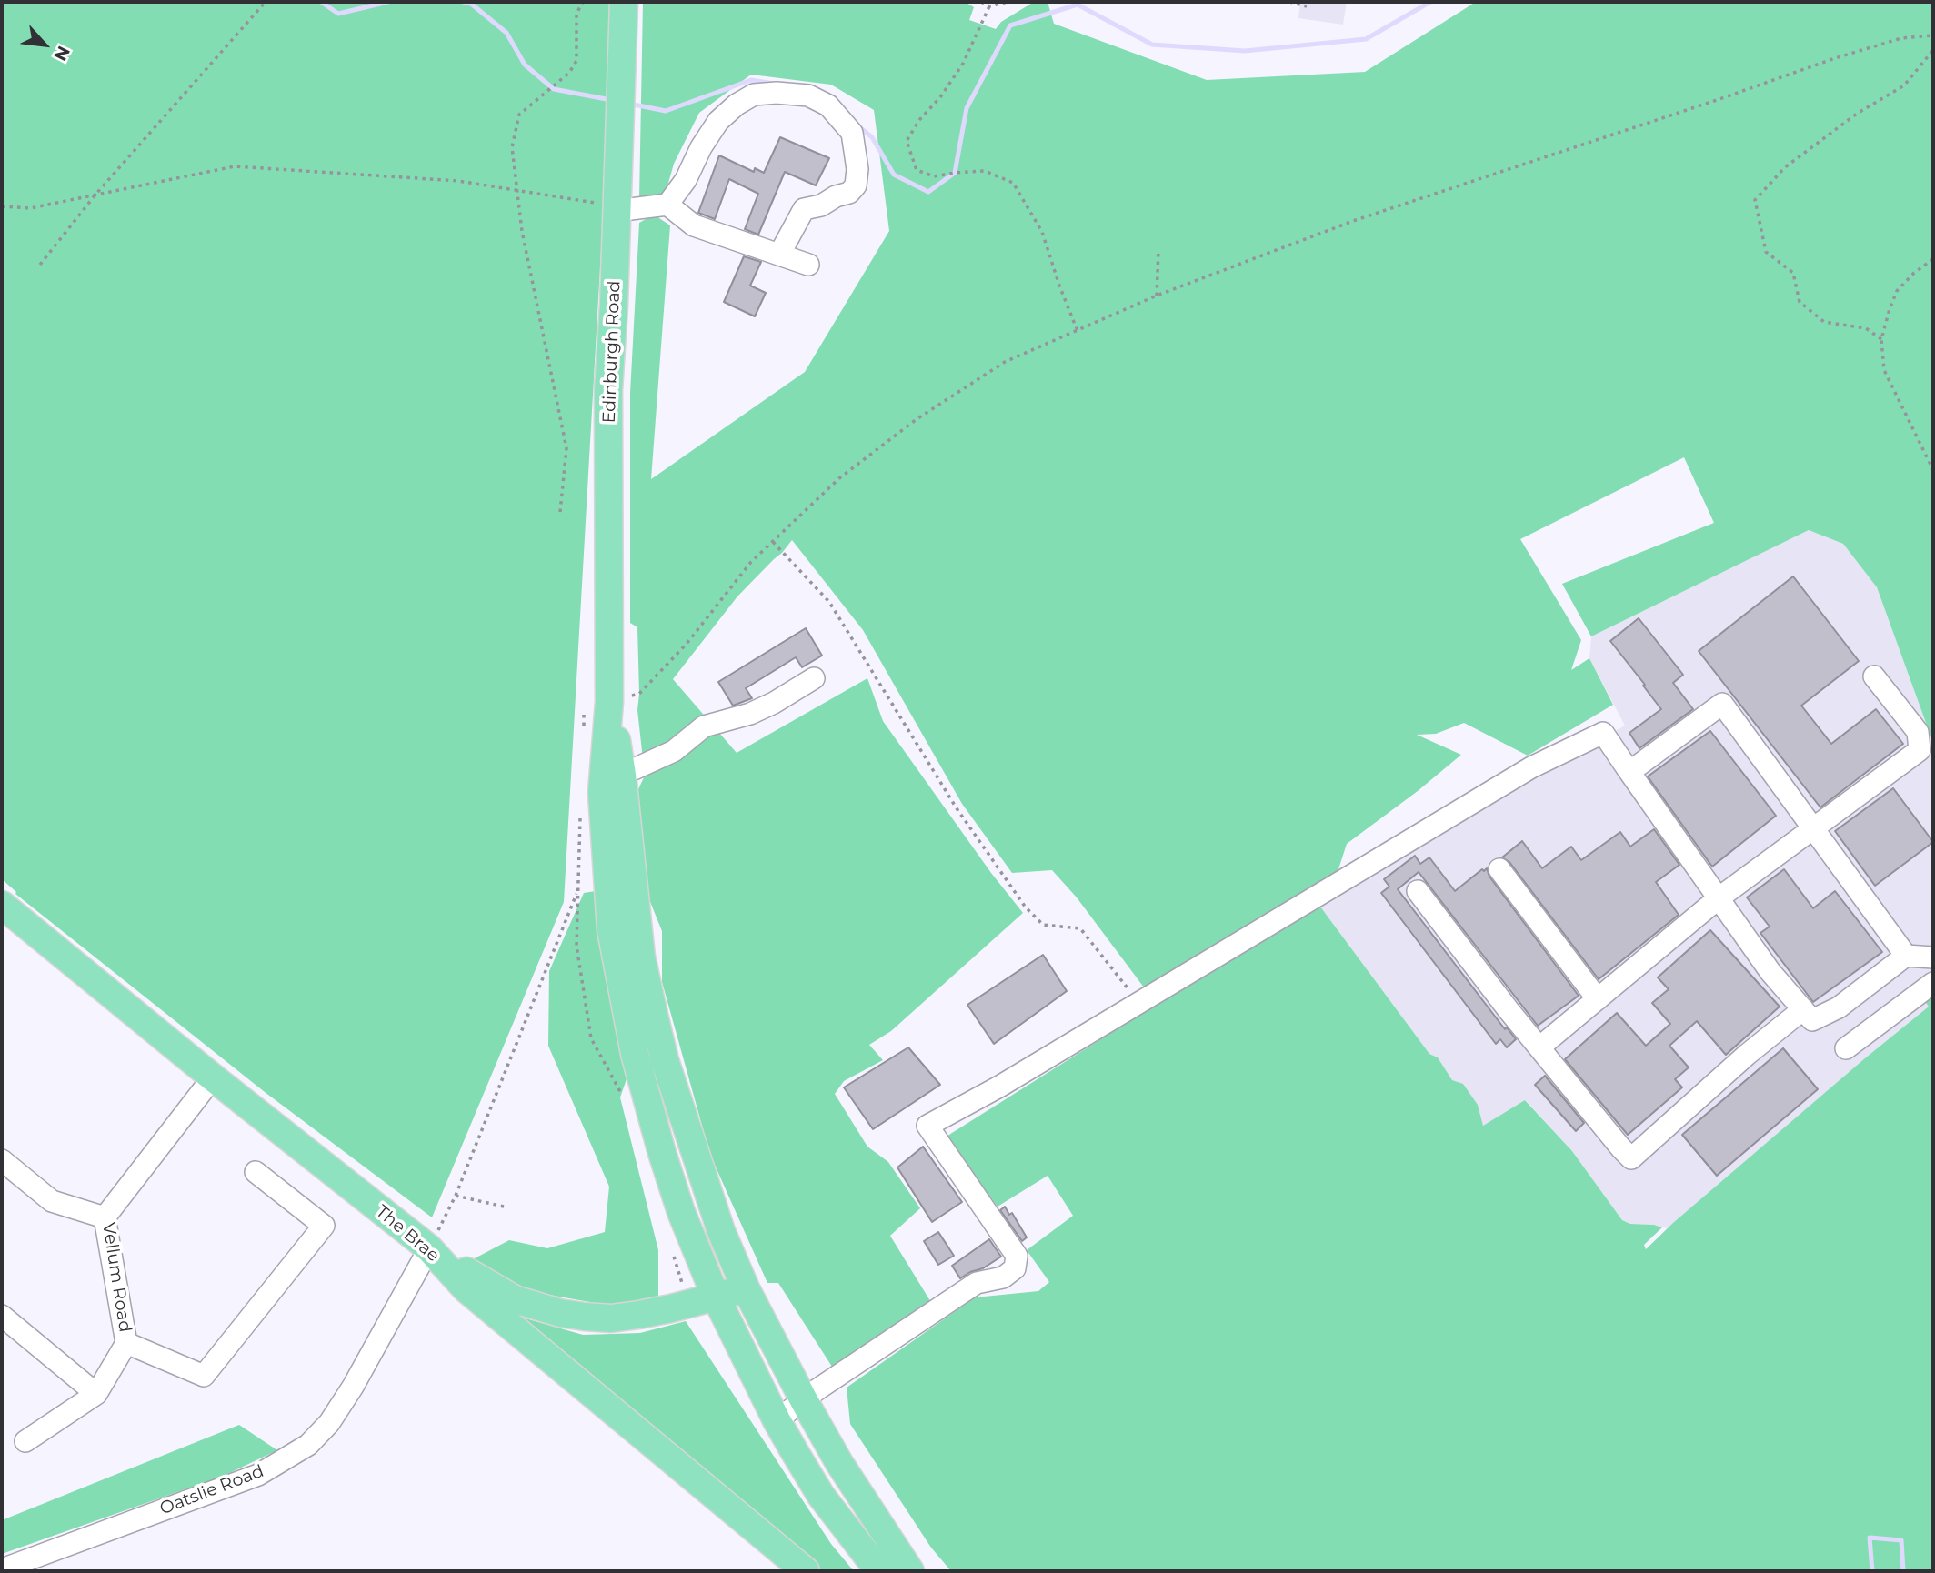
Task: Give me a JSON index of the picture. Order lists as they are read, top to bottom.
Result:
{
  "streets": {
    "main road": ["Edinburgh Road", "The Brae"],
    "street": ["Vellum Road", "Oatslie Road"]
  },
  "crossings": [
    ["The Brae", "Vellum Road"],
    ["The Brae", "Oatslie Road"]
  ],
  "north": "bottom right"
}
